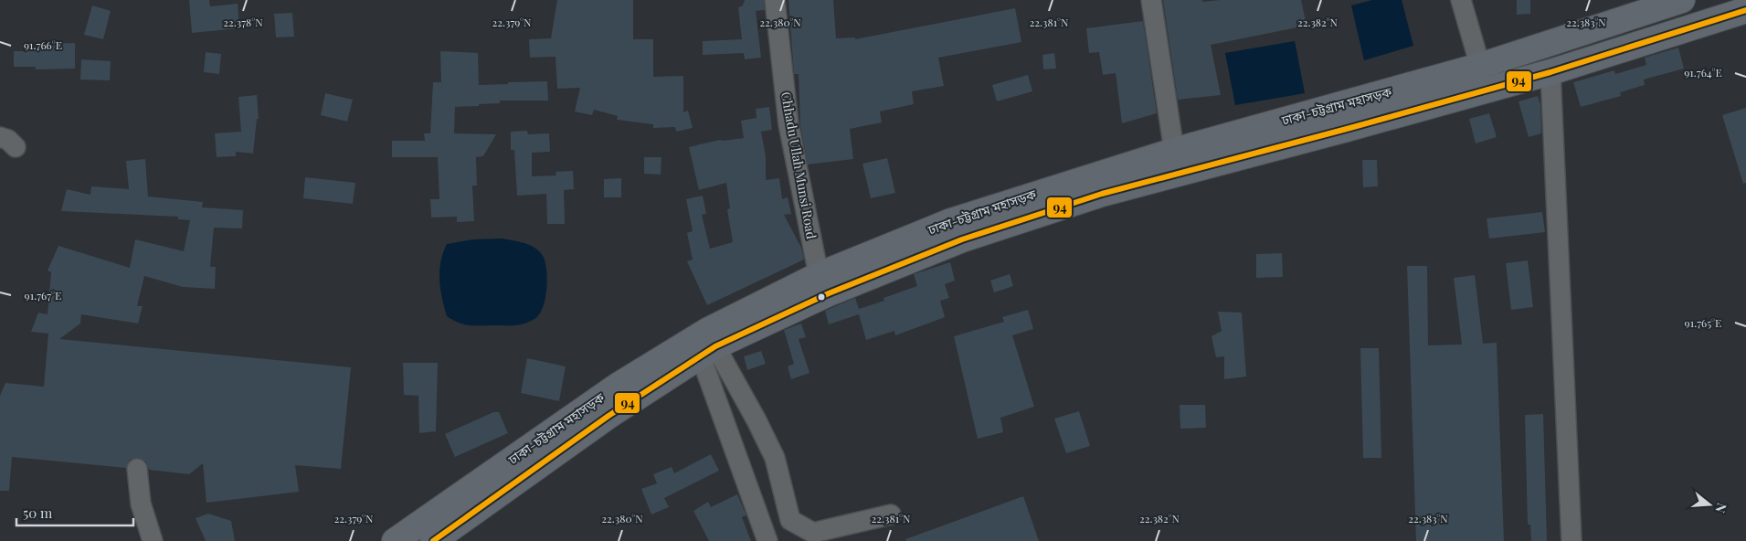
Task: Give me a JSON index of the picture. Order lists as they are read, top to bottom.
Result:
{
  "streets": {
    "highway": ["ঢাকা-চট্টগ্রাম মহাসড়ক"],
    "street": ["Chhadu Ullah Munsi Road"]
  },
  "crossings": [
    ["ঢাকা-চট্টগ্রাম মহাসড়ক", "Chhadu Ullah Munsi Road"]
  ],
  "lines": ["transit line 94"],
  "scale_bar": "50 m",
  "north": "right",
  "coordinates": [
    "22.378°N",
    "22.379°N",
    "22.380°N",
    "22.381°N",
    "22.382°N",
    "22.383°N",
    "91.766°E",
    "91.764°E",
    "91.767°E",
    "91.765°E"
  ]
}
